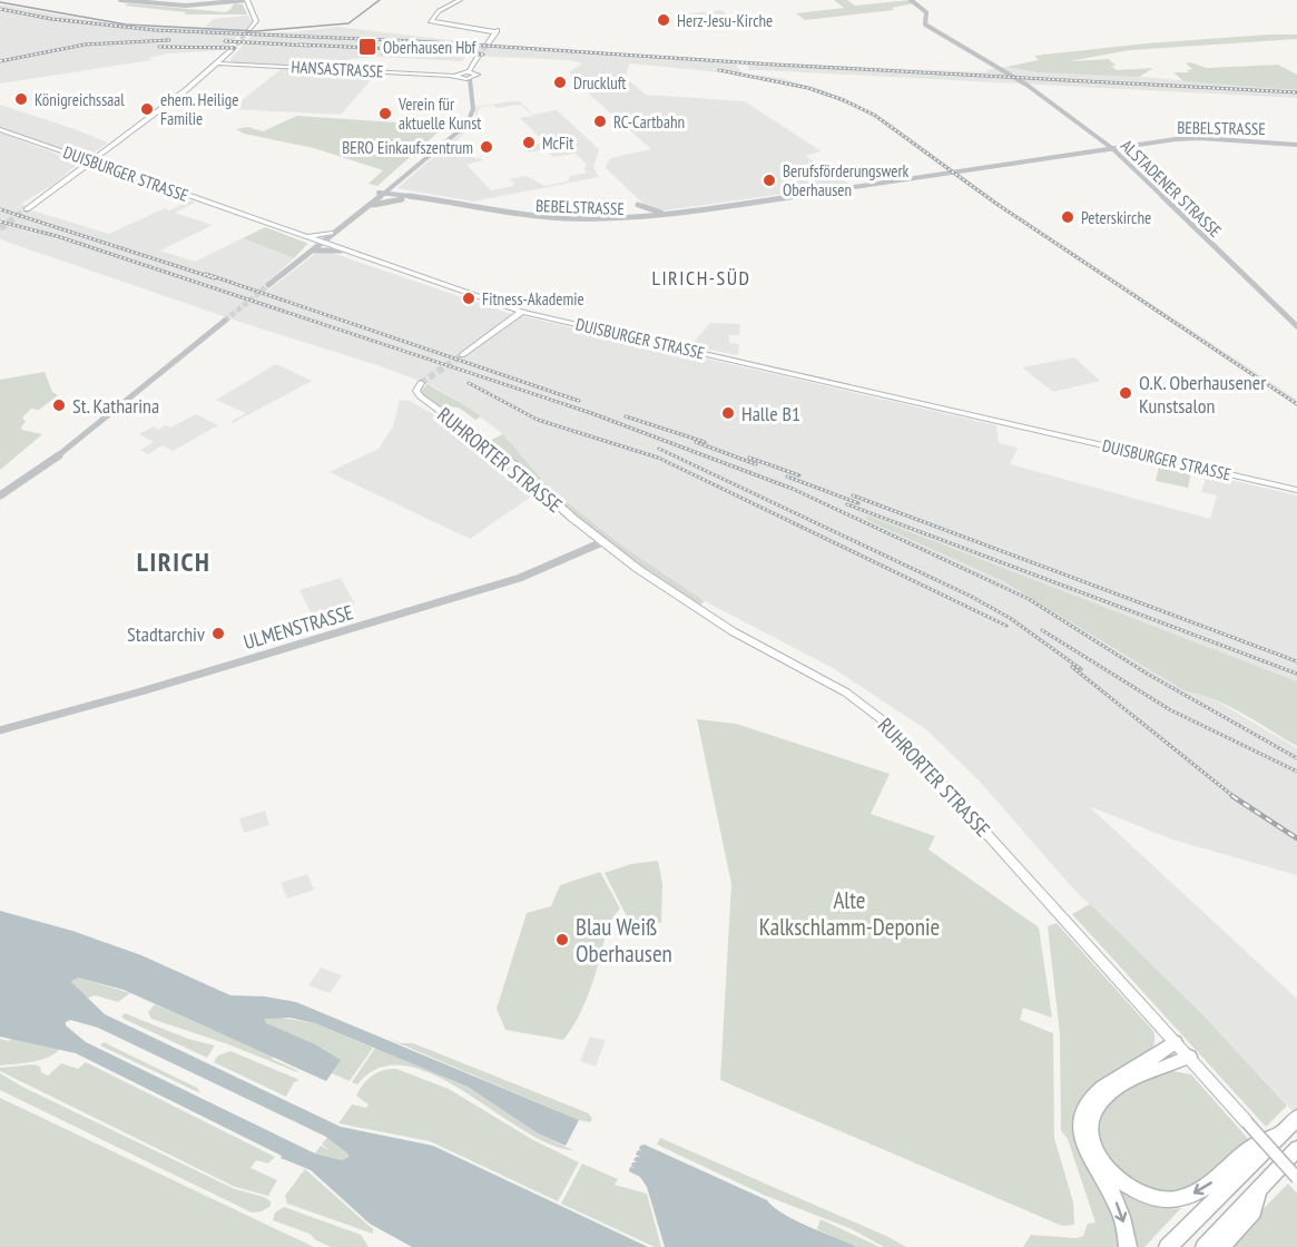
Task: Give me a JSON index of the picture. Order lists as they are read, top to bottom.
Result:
{
  "streets": {
    "main road": ["HANSASTRASSE", "DUISBURGER STRASSE", "RUHRORTER STRASSE"],
    "street": ["BEBELSTRASSE", "ALSTADENER STRASSE", "ULMENSTRASSE"]
  },
  "crossings": [
    ["BEBELSTRASSE", "ALSTADENER STRASSE"],
    ["RUHRORTER STRASSE", "ULMENSTRASSE"]
  ],
  "districts": ["LIRICH-SÜD", "LIRICH"],
  "parks": ["Alte Kalkschlamm-Deponie"],
  "places": {
    "other": [
      "Herz-Jesu-Kirche",
      "Druckluft",
      "Königreichssaal",
      "ehem. Heilige Familie",
      "Verein für aktuelle Kunst",
      "RC-Cartbahn",
      "McFit",
      "BERO Einkaufszentrum",
      "Berufsförderungswerk Oberhausen",
      "Peterskirche",
      "Fitness-Akademie",
      "O.K. Oberhausener Kunstsalon",
      "St. Katharina",
      "Halle B1",
      "Stadtarchiv",
      "Blau Weiß Oberhausen"
    ],
    "transit": ["Oberhausen Hbf"]
  }
}
